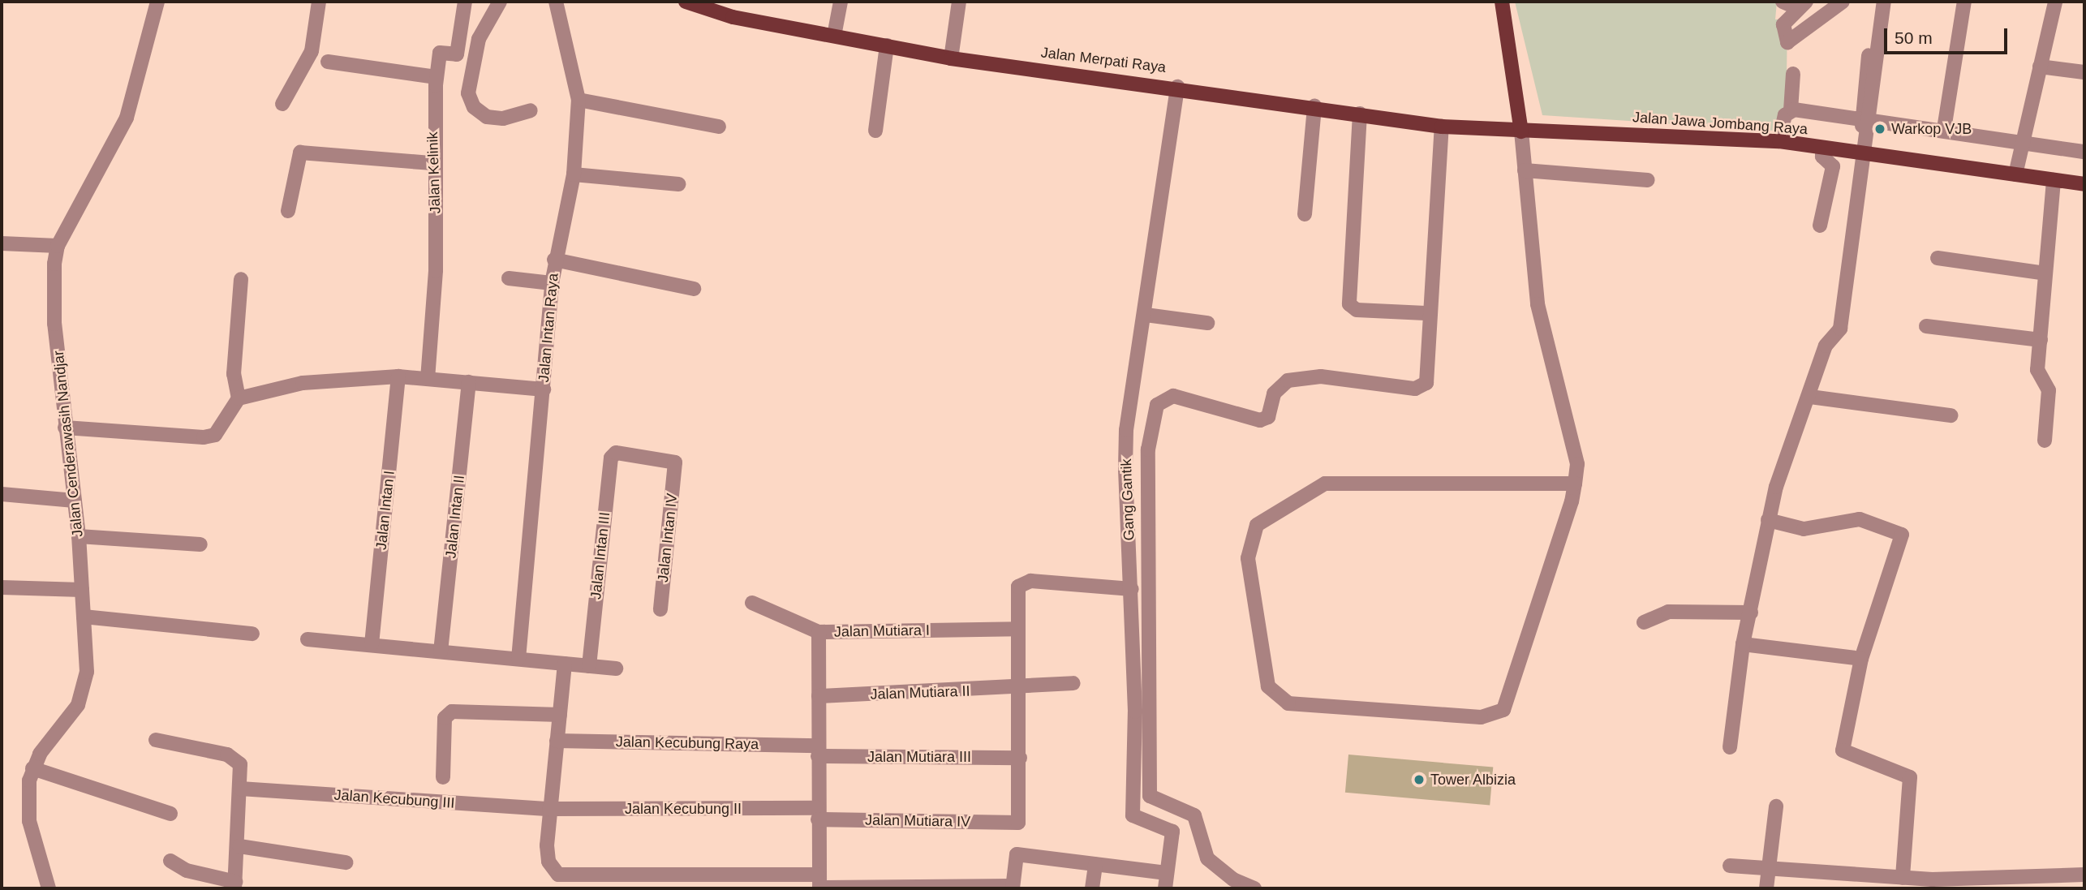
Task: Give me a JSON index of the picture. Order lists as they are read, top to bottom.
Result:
{
  "streets": {
    "main road": ["Jalan Merpati Raya", "Jalan Jawa Jombang Raya"],
    "street": [
      "Jalan Kelinik",
      "Jalan Intan Raya",
      "Jalan Cenderawasih Nandjar",
      "Gang Gantik",
      "Jalan Intan I",
      "Jalan Intan II",
      "Jalan Intan IV",
      "Jalan Intan III",
      "Jalan Mutiara I",
      "Jalan Mutiara II",
      "Jalan Kecubung Raya",
      "Jalan Mutiara III",
      "Jalan Kecubung III",
      "Jalan Kecubung II",
      "Jalan Mutiara IV"
    ]
  },
  "crossings": [
    ["Jalan Merpati Raya", "Jalan Jawa Jombang Raya"],
    ["Jalan Merpati Raya", "Gang Gantik"],
    ["Jalan Intan IV", "Jalan Intan III"],
    ["Jalan Kecubung Raya", "Jalan Mutiara III"],
    ["Jalan Mutiara III", "Jalan Mutiara IV"],
    ["Jalan Kecubung III", "Jalan Kecubung II"],
    ["Jalan Kecubung II", "Jalan Mutiara IV"]
  ],
  "places": ["Warkop VJB", "Tower Albizia"],
  "scale_bar": "50 m"
}
